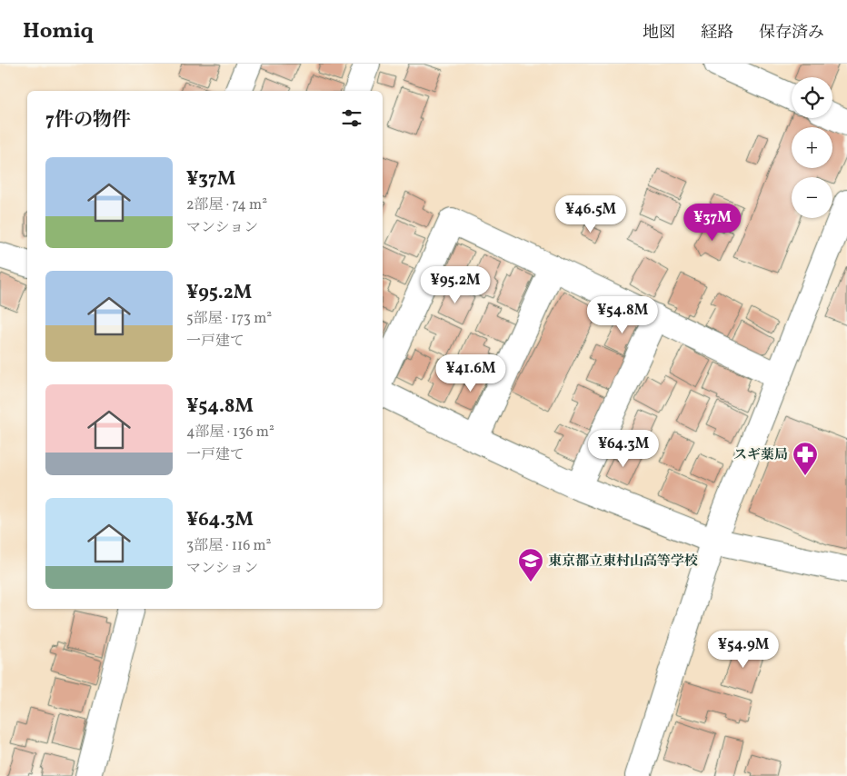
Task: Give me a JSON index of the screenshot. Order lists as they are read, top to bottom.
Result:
{
  "places": {
    "pharmacy": ["スギ薬局"],
    "school or university": ["東京都立東村山高等学校"]
  },
  "page": {
    "header": "Homiq",
    "nav": ["地図", "経路", "保存済み"],
    "map_buttons": ["+", "−"],
    "heading": "7件の物件",
    "list": [
      {
        "name": "¥37M",
        "note": "2部屋 · 74 m² · マンション"
      },
      {
        "name": "¥95.2M",
        "note": "5部屋 · 173 m² · 一戸建て"
      },
      {
        "name": "¥54.8M",
        "note": "4部屋 · 136 m² · 一戸建て"
      },
      {
        "name": "¥64.3M",
        "note": "3部屋 · 116 m² · マンション"
      }
    ],
    "price": [
      "¥46.5M",
      "¥37M",
      "¥95.2M",
      "¥54.8M",
      "¥41.6M",
      "¥64.3M",
      "¥54.9M"
    ]
  }
}
